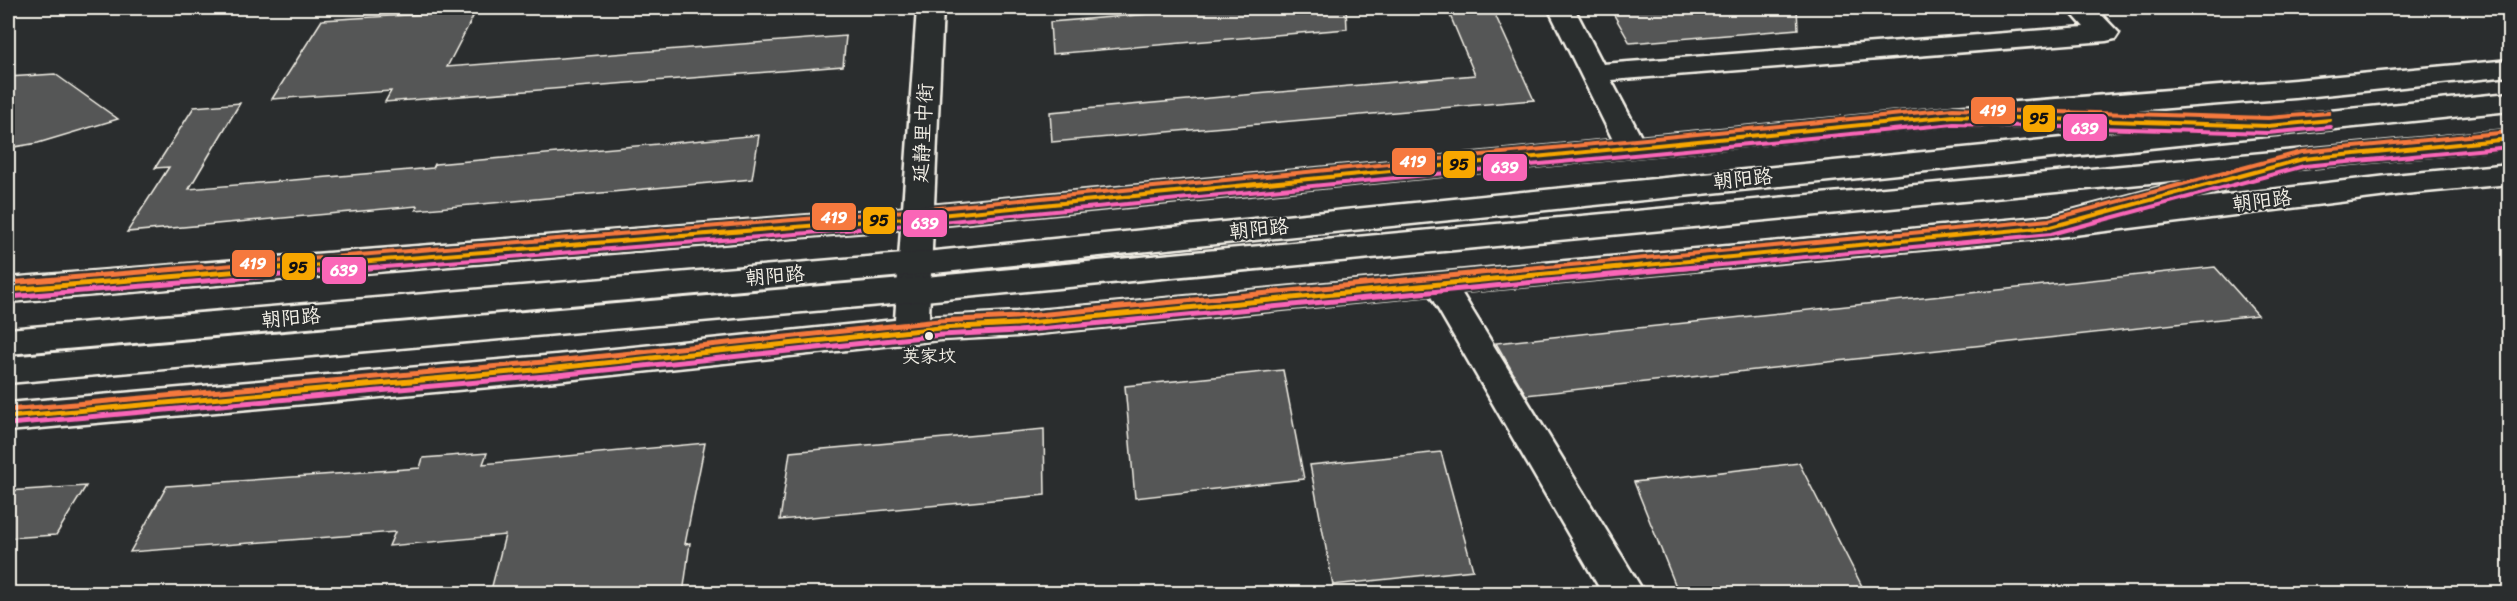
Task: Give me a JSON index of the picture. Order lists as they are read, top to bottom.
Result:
{
  "streets": {
    "main road": ["延静里中街", "朝阳路"]
  },
  "crossings": [
    ["延静里中街", "朝阳路"]
  ],
  "places": ["英家坟"],
  "lines": ["transit line 419", "transit line 95", "transit line 639"]
}
